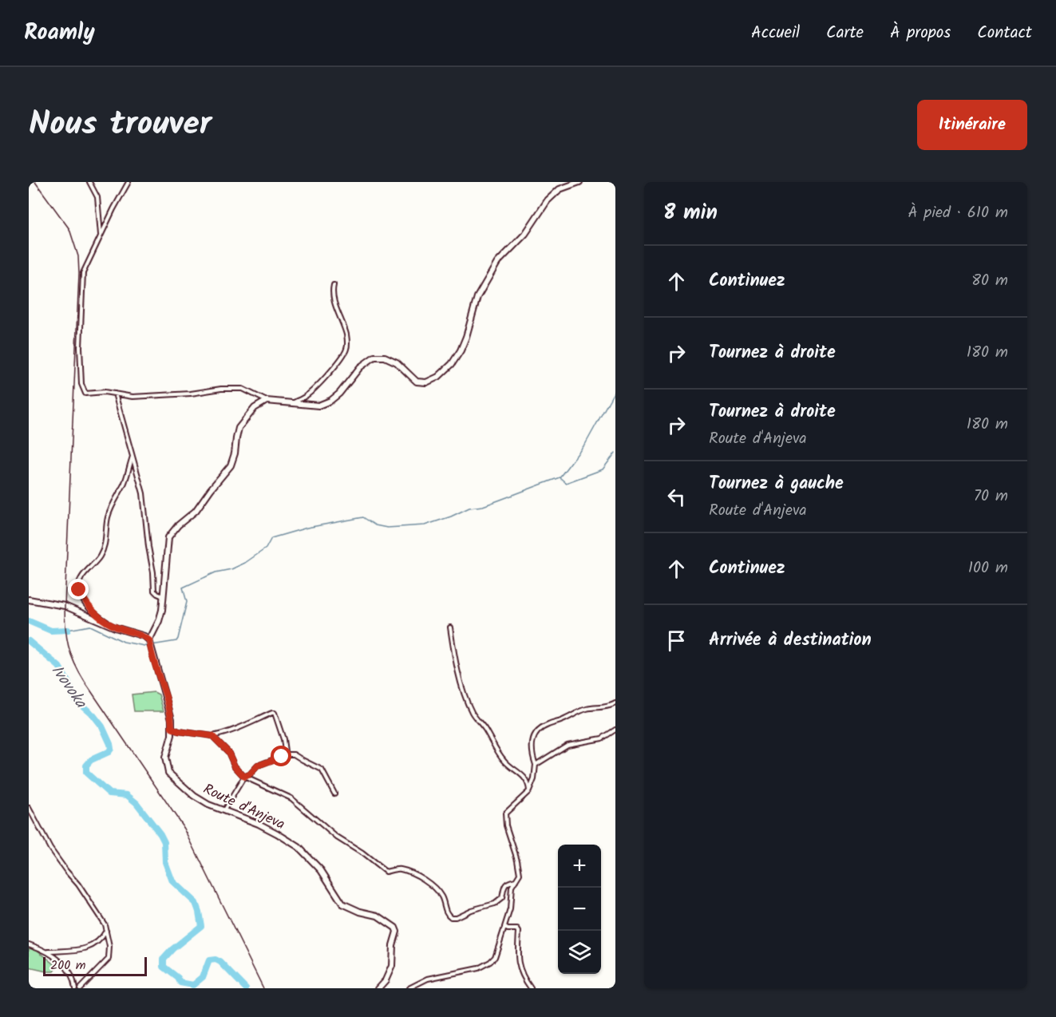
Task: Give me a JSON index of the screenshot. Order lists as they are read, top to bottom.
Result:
{
  "streets": {
    "street": ["Route d'Anjeva"]
  },
  "water": ["Ivovoka"],
  "scale_bar": "200 m",
  "page": {
    "header": "Roamly",
    "nav": [
      "Accueil",
      "Carte",
      "À propos",
      "Contact"
    ],
    "title": "Nous trouver",
    "buttons": "Itinéraire",
    "heading": ["8 min", "À pied · 610 m"],
    "list": [
      ["Continuez", "80 m"],
      ["Tournez à droite", "180 m"],
      ["Tournez à droite", "Route d'Anjeva", "180 m"],
      ["Tournez à gauche", "Route d'Anjeva", "70 m"],
      ["Continuez", "100 m"],
      "Arrivée à destination"
    ],
    "map_buttons": ["+", "−"],
    "scale": "200 m"
  }
}
